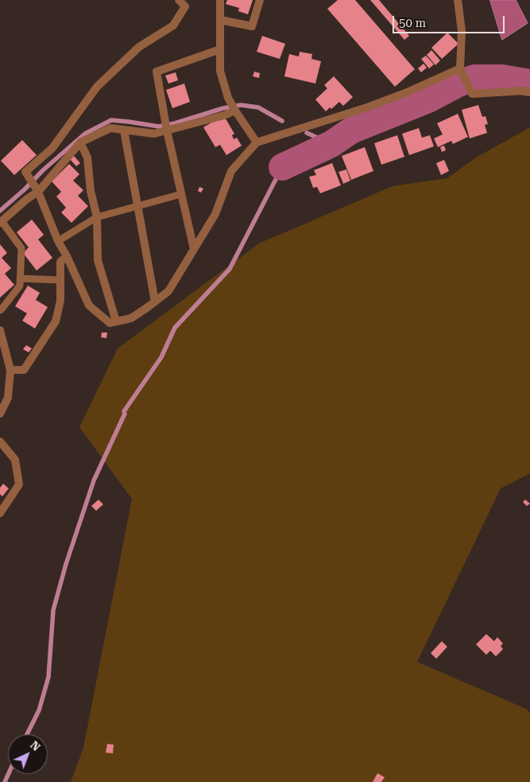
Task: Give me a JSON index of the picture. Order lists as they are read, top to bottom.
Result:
{
  "scale_bar": "50 m",
  "north": "top right"
}
